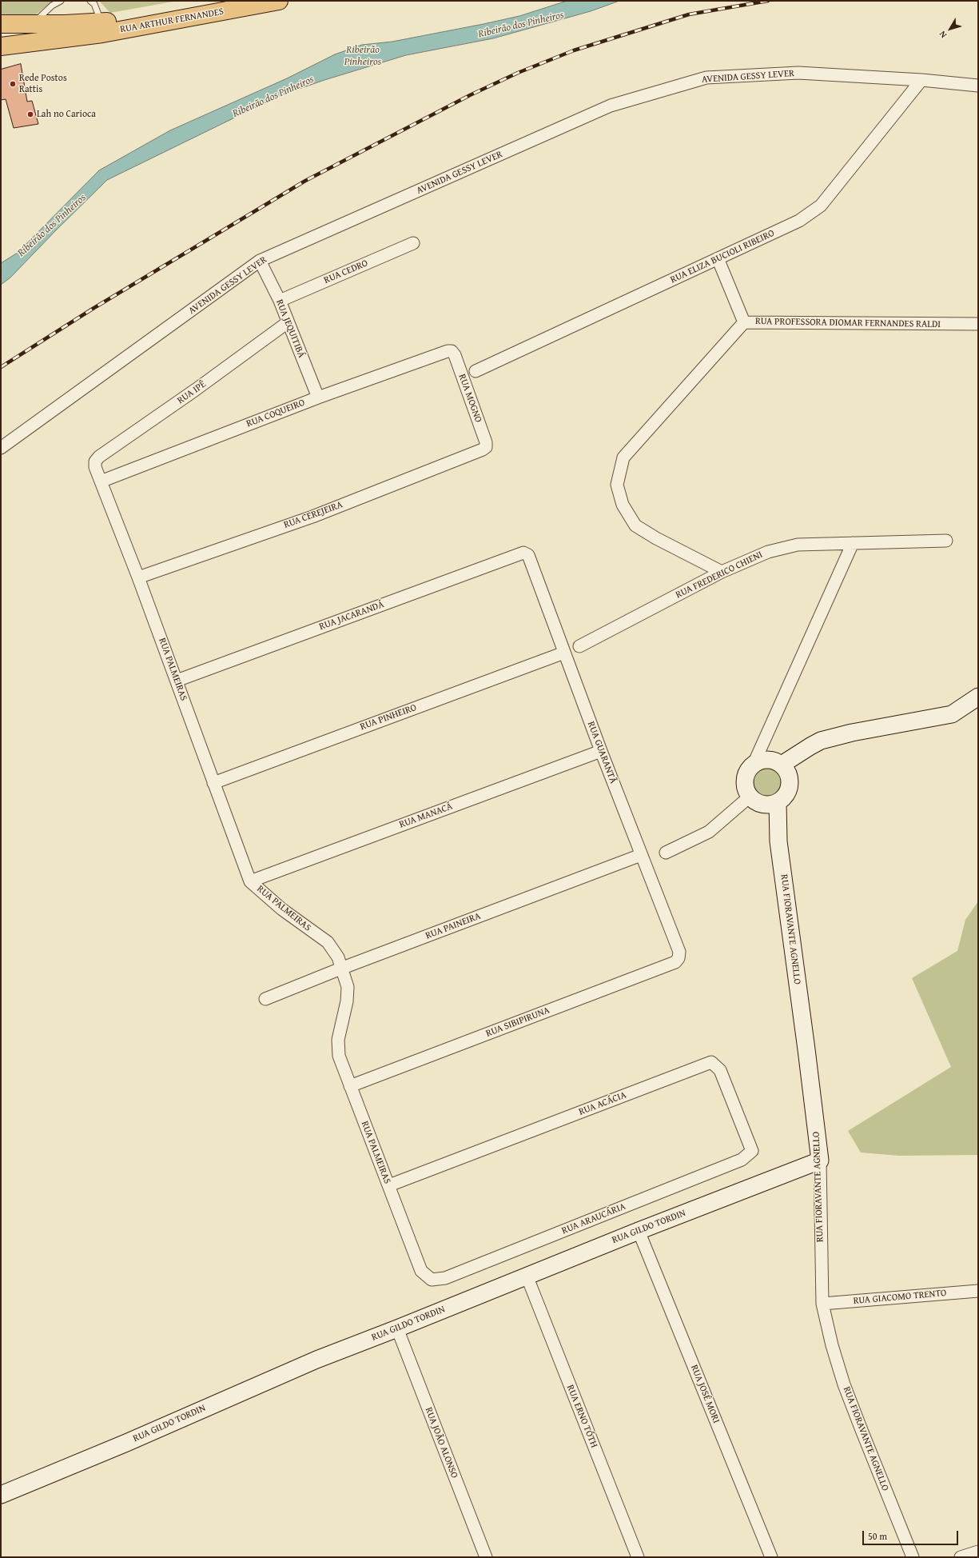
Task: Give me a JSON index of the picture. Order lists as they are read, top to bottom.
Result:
{
  "streets": {
    "main road": ["RUA ARTHUR FERNANDES", "RUA FIORAVANTE AGNELLO", "RUA GILDO TORDIN"],
    "street": [
      "AVENIDA GESSY LEVER",
      "RUA ELIZA BUCIOLI RIBEIRO",
      "RUA CEDRO",
      "RUA PROFESSORA DIOMAR FERNANDES RALDI",
      "RUA JEQUITIBÁ",
      "RUA IPÊ",
      "RUA MOGNO",
      "RUA COQUEIRO",
      "RUA CEREJEIRA",
      "RUA FREDERICO CHIENI",
      "RUA JACARANDÁ",
      "RUA PALMEIRAS",
      "RUA PINHEIRO",
      "RUA GUARANTÃ",
      "RUA MANACÁ",
      "RUA PAINEIRA",
      "RUA SIBIPIRUNA",
      "RUA ACÁCIA",
      "RUA ARAUCÁRIA",
      "RUA GIACOMO TRENTO",
      "RUA JOSÉ MORI",
      "RUA ERNO TÓTH",
      "RUA JOÃO ALONSO"
    ]
  },
  "crossings": [
    ["AVENIDA GESSY LEVER", "RUA ELIZA BUCIOLI RIBEIRO"],
    ["AVENIDA GESSY LEVER", "RUA JEQUITIBÁ"],
    ["RUA CEDRO", "RUA JEQUITIBÁ"],
    ["RUA PROFESSORA DIOMAR FERNANDES RALDI", "RUA FREDERICO CHIENI"],
    ["RUA JEQUITIBÁ", "RUA IPÊ"],
    ["RUA JEQUITIBÁ", "RUA COQUEIRO"],
    ["RUA IPÊ", "RUA PALMEIRAS"],
    ["RUA MOGNO", "RUA COQUEIRO"],
    ["RUA MOGNO", "RUA CEREJEIRA"],
    ["RUA COQUEIRO", "RUA PALMEIRAS"],
    ["RUA CEREJEIRA", "RUA PALMEIRAS"],
    ["RUA JACARANDÁ", "RUA PALMEIRAS"],
    ["RUA JACARANDÁ", "RUA GUARANTÃ"],
    ["RUA PALMEIRAS", "RUA PINHEIRO"],
    ["RUA PALMEIRAS", "RUA MANACÁ"],
    ["RUA PALMEIRAS", "RUA PAINEIRA"],
    ["RUA PALMEIRAS", "RUA SIBIPIRUNA"],
    ["RUA PALMEIRAS", "RUA ACÁCIA"],
    ["RUA PALMEIRAS", "RUA ARAUCÁRIA"],
    ["RUA PINHEIRO", "RUA GUARANTÃ"],
    ["RUA GUARANTÃ", "RUA MANACÁ"],
    ["RUA GUARANTÃ", "RUA PAINEIRA"],
    ["RUA GUARANTÃ", "RUA SIBIPIRUNA"],
    ["RUA FIORAVANTE AGNELLO", "RUA GILDO TORDIN"],
    ["RUA FIORAVANTE AGNELLO", "RUA GIACOMO TRENTO"],
    ["RUA ACÁCIA", "RUA ARAUCÁRIA"],
    ["RUA GILDO TORDIN", "RUA JOSÉ MORI"],
    ["RUA GILDO TORDIN", "RUA ERNO TÓTH"],
    ["RUA GILDO TORDIN", "RUA JOÃO ALONSO"]
  ],
  "water": ["Ribeirão dos Pinheiros", "Ribeirão Pinheiros"],
  "places": ["Rede Postos Rattis", "Lah no Carioca"],
  "scale_bar": "50 m",
  "north": "bottom left"
}
